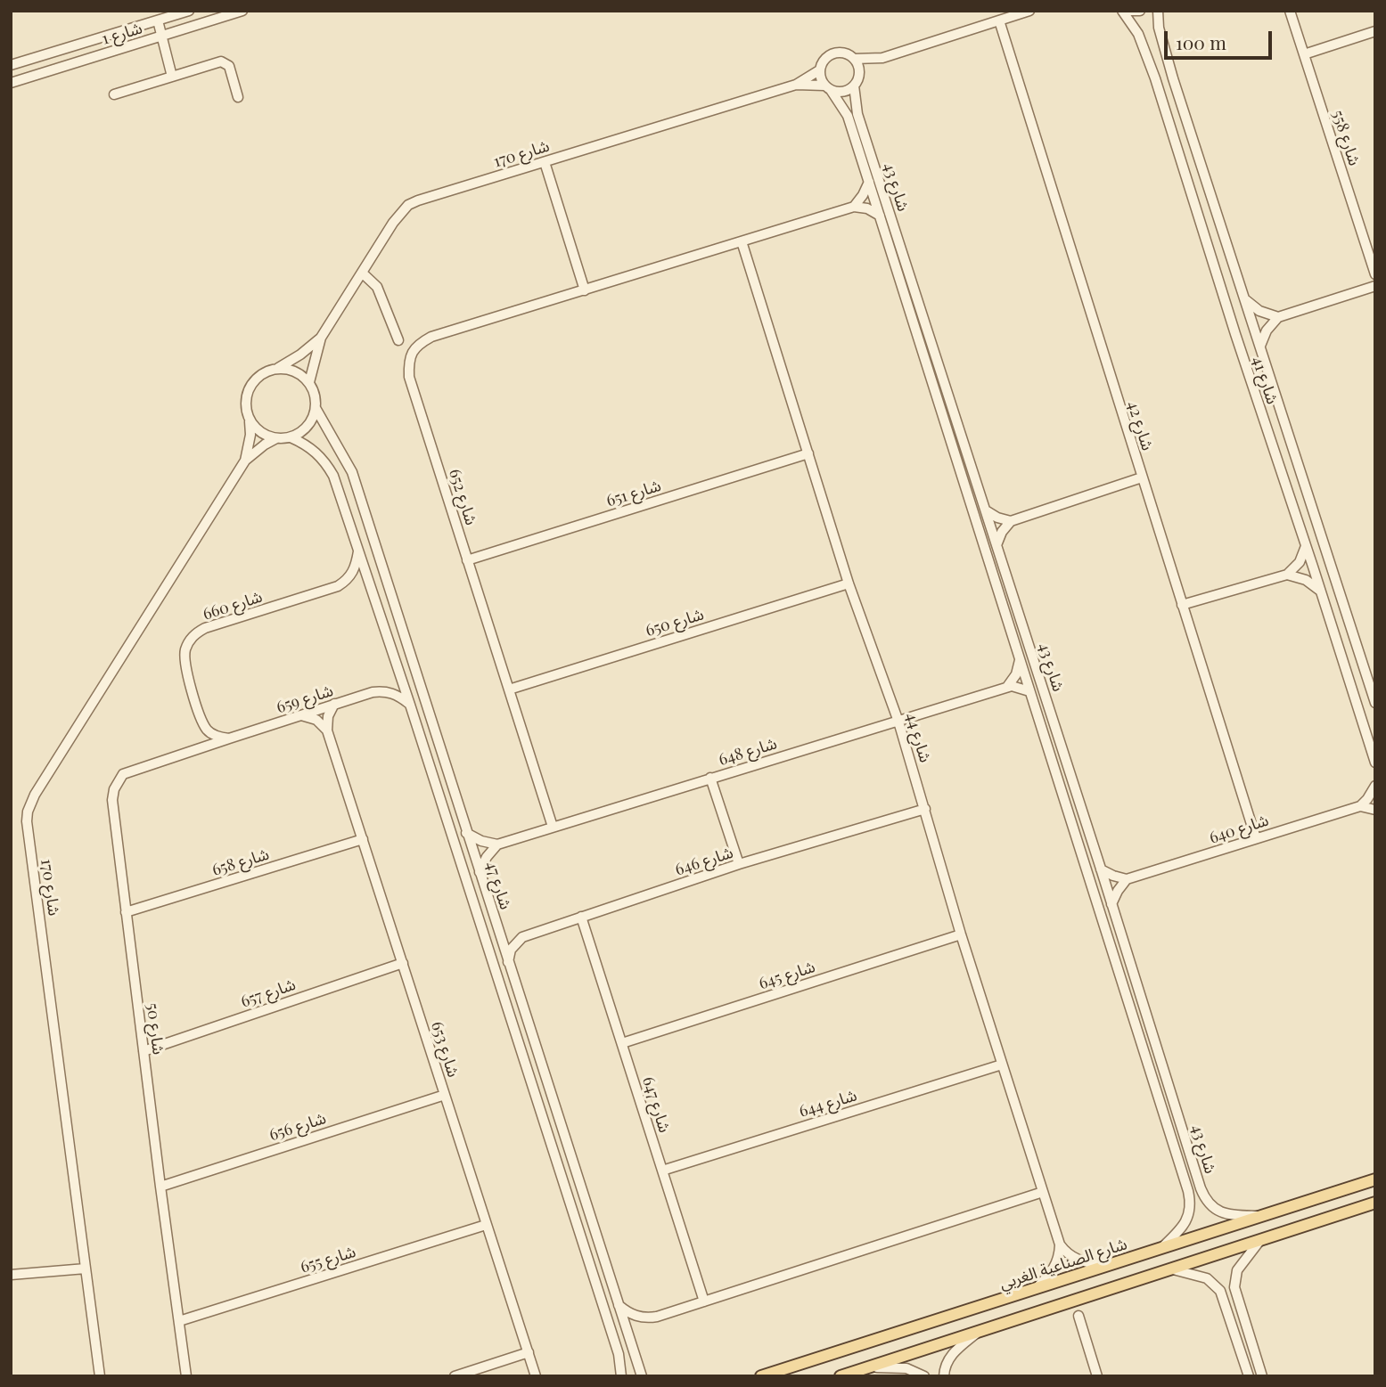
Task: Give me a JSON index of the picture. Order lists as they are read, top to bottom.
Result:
{
  "streets": {
    "main road": ["شارع الصناعية الغربي"],
    "street": [
      "شارع 1",
      "شارع 558",
      "شارع 170",
      "شارع 43",
      "شارع 41",
      "شارع 42",
      "شارع 651",
      "شارع 652",
      "شارع 660",
      "شارع 650",
      "شارع 659",
      "شارع 44",
      "شارع 648",
      "شارع 640",
      "شارع 646",
      "شارع 658",
      "شارع 47",
      "شارع 645",
      "شارع 657",
      "شارع 50",
      "شارع 653",
      "شارع 644",
      "شارع 647",
      "شارع 656",
      "شارع 655"
    ]
  },
  "crossings": [
    ["شارع 170", "شارع 43"],
    ["شارع 170", "شارع 47"],
    ["شارع 43", "شارع 648"],
    ["شارع 43", "شارع الصناعية الغربي"],
    ["شارع 42", "شارع 640"],
    ["شارع 651", "شارع 652"],
    ["شارع 651", "شارع 44"],
    ["شارع 652", "شارع 650"],
    ["شارع 652", "شارع 44"],
    ["شارع 652", "شارع 648"],
    ["شارع 660", "شارع 47"],
    ["شارع 650", "شارع 44"],
    ["شارع 659", "شارع 47"],
    ["شارع 659", "شارع 50"],
    ["شارع 44", "شارع 648"],
    ["شارع 44", "شارع 646"],
    ["شارع 44", "شارع 645"],
    ["شارع 44", "شارع 644"],
    ["شارع 646", "شارع 47"],
    ["شارع 646", "شارع 647"],
    ["شارع 658", "شارع 50"],
    ["شارع 658", "شارع 653"],
    ["شارع 645", "شارع 647"],
    ["شارع 657", "شارع 50"],
    ["شارع 657", "شارع 653"],
    ["شارع 50", "شارع 656"],
    ["شارع 50", "شارع 655"],
    ["شارع 653", "شارع 656"],
    ["شارع 653", "شارع 655"],
    ["شارع 644", "شارع 647"]
  ],
  "scale_bar": "100 m"
}
